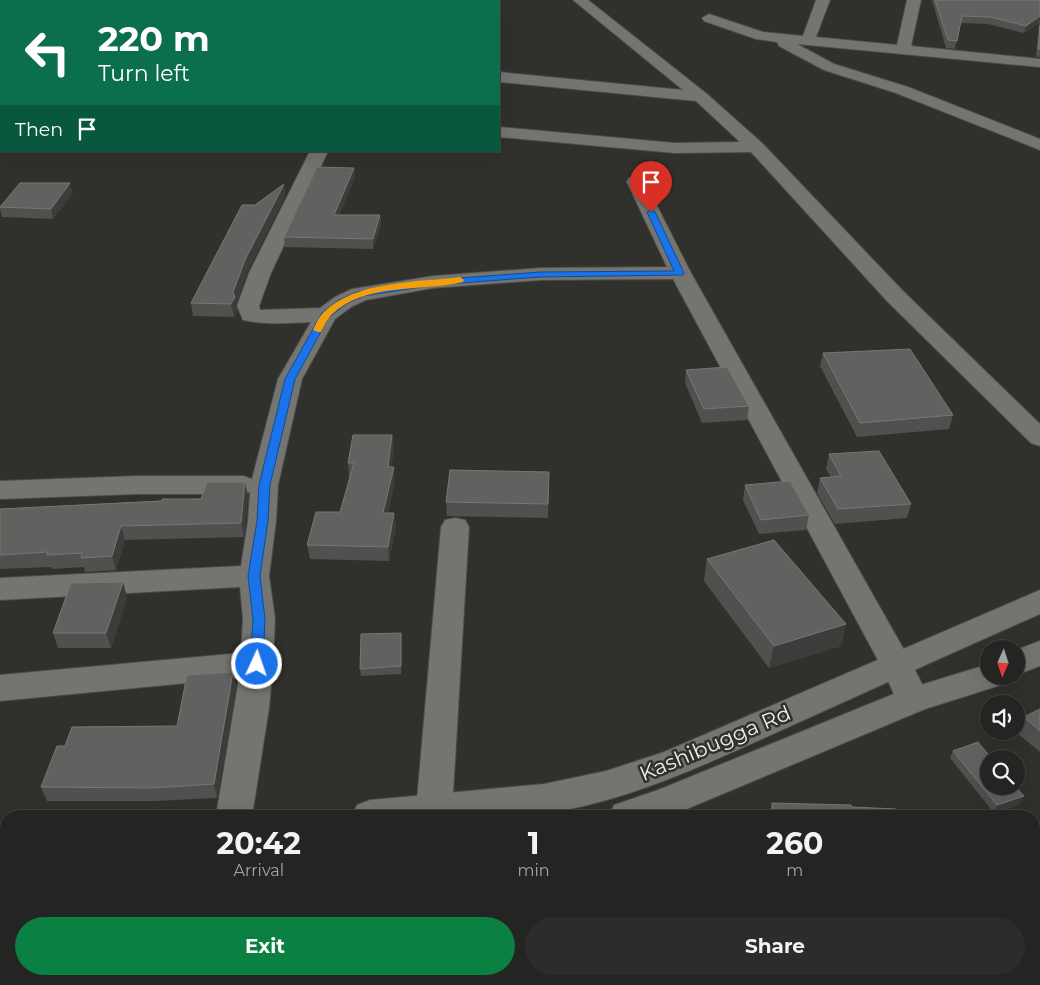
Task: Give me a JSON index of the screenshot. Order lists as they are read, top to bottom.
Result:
{
  "streets": {
    "street": ["Kashibugga Rd"]
  },
  "north": "bottom",
  "page": {
    "turn": ["220 m", "Turn left"],
    "then": "Then",
    "eta": [
      "20:42",
      "Arrival",
      "1",
      "min",
      "260",
      "m"
    ],
    "buttons": ["Exit", "Share"]
  }
}
